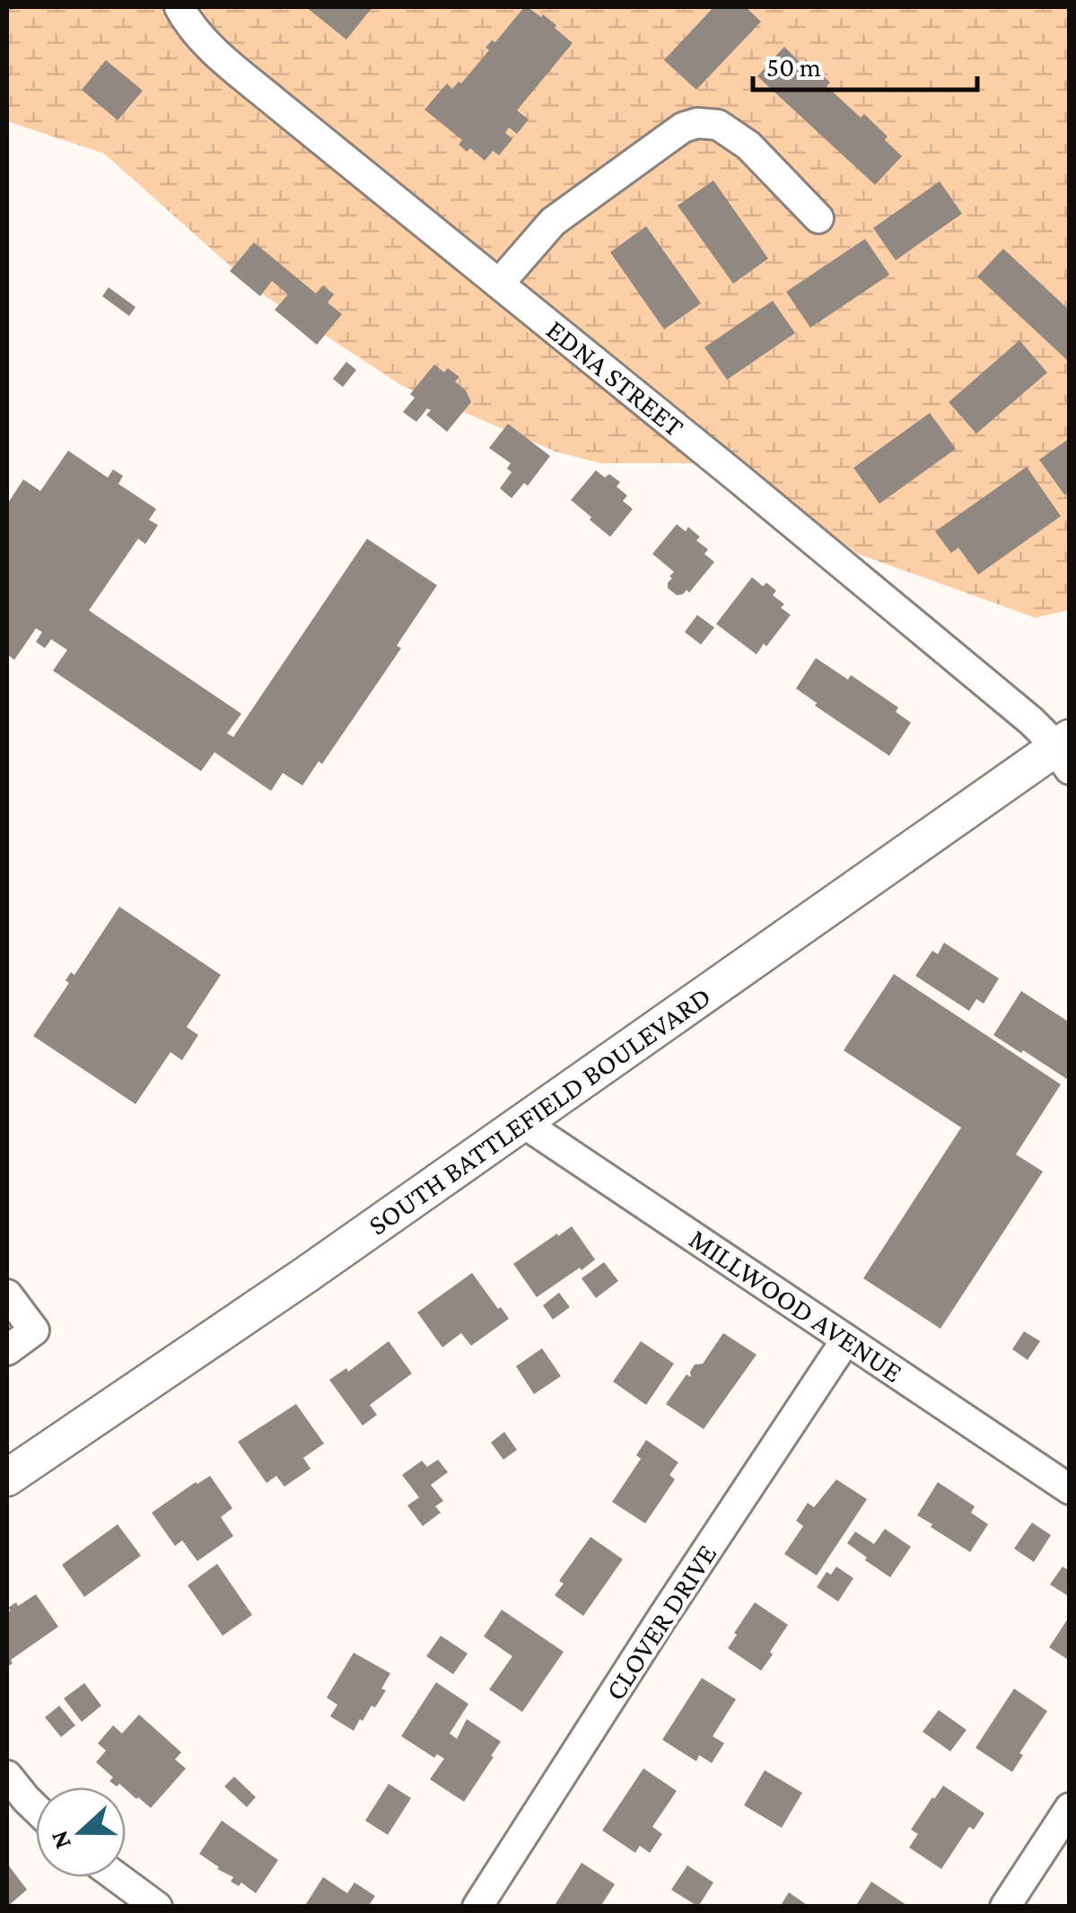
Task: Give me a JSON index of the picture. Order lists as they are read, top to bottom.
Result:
{
  "streets": {
    "main road": ["SOUTH BATTLEFIELD BOULEVARD"],
    "street": ["EDNA STREET", "MILLWOOD AVENUE", "CLOVER DRIVE"]
  },
  "crossings": [
    ["EDNA STREET", "SOUTH BATTLEFIELD BOULEVARD"],
    ["SOUTH BATTLEFIELD BOULEVARD", "MILLWOOD AVENUE"],
    ["MILLWOOD AVENUE", "CLOVER DRIVE"]
  ],
  "scale_bar": "50 m",
  "north": "left"
}
